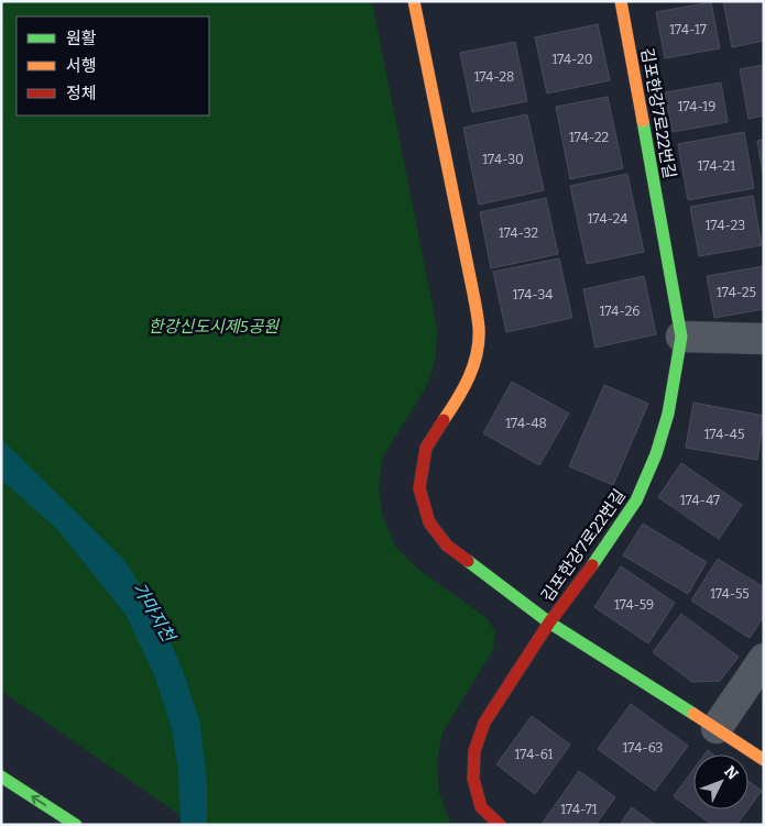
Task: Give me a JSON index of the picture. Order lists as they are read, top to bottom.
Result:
{
  "streets": {
    "street": ["김포한강7로22번길"]
  },
  "water": ["가마지천"],
  "parks": ["한강신도시제5공원"],
  "house_numbers": [
    "174-17",
    "174-20",
    "174-28",
    "174-19",
    "174-22",
    "174-30",
    "174-21",
    "174-24",
    "174-23",
    "174-32",
    "174-25",
    "174-34",
    "174-26",
    "174-48",
    "174-45",
    "174-47",
    "174-55",
    "174-59",
    "174-63",
    "174-61",
    "174-71"
  ],
  "legend": ["원활", "서행", "정체"],
  "north": "top right"
}
